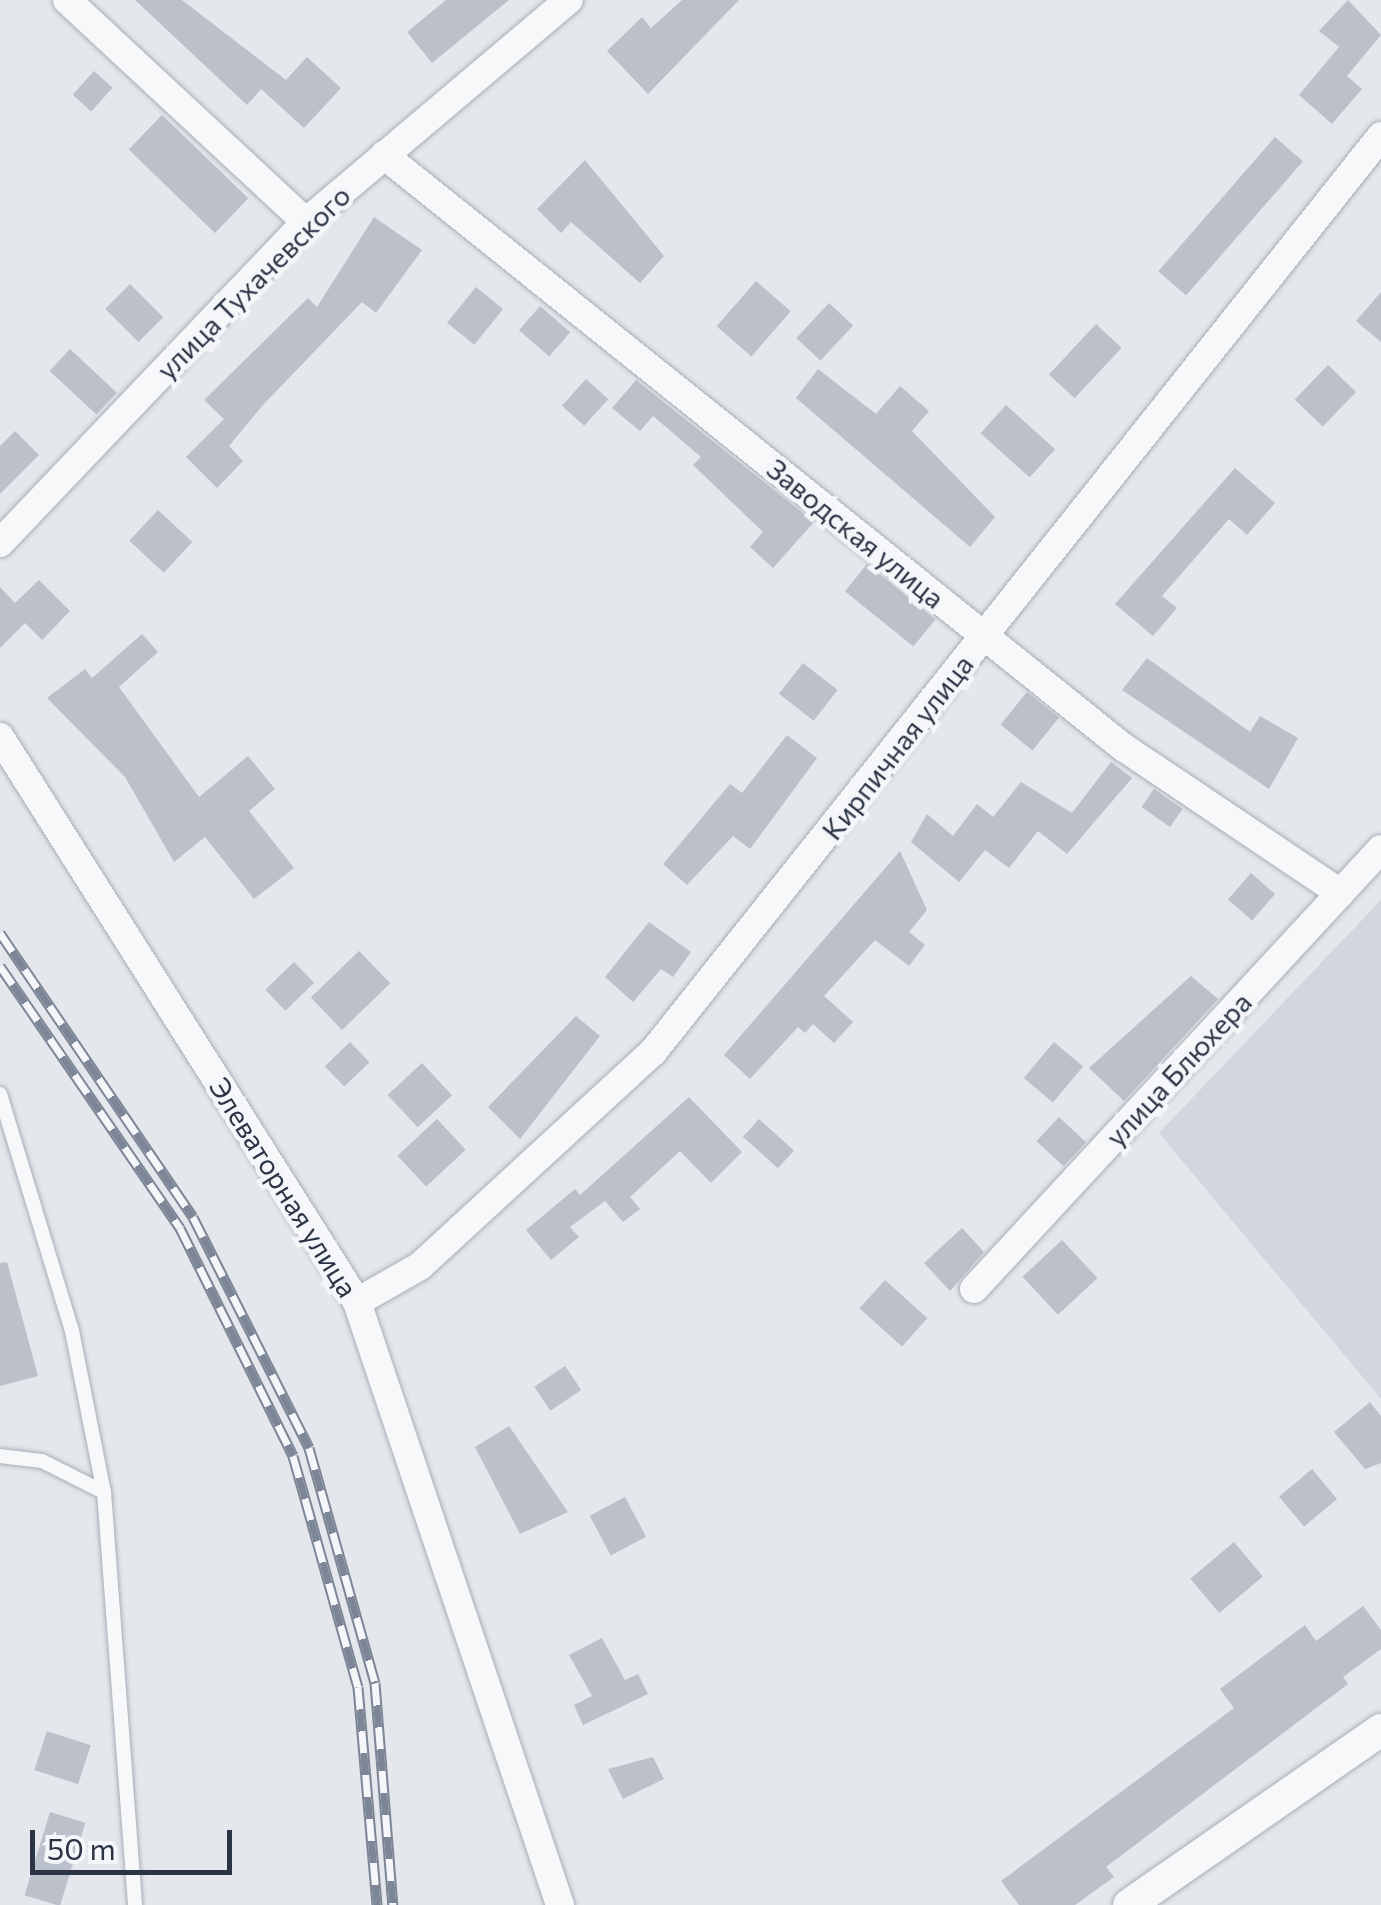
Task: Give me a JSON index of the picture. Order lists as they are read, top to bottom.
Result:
{
  "streets": {
    "street": [
      "улица Тухачевского",
      "Заводская улица",
      "Кирпичная улица",
      "улица Блюхера",
      "Элеваторная улица"
    ]
  },
  "crossings": [
    ["улица Тухачевского", "Заводская улица"],
    ["Заводская улица", "Кирпичная улица"],
    ["Заводская улица", "улица Блюхера"],
    ["Кирпичная улица", "Элеваторная улица"]
  ],
  "scale_bar": "50 m"
}
